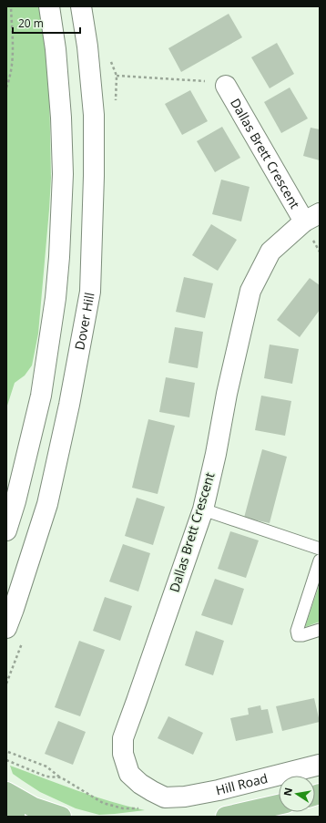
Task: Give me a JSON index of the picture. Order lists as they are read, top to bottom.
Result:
{
  "streets": {
    "main road": ["Dallas Brett Crescent", "Dover Hill", "Hill Road"]
  },
  "crossings": [
    ["Dallas Brett Crescent", "Hill Road"]
  ],
  "scale_bar": "20 m",
  "north": "left"
}
